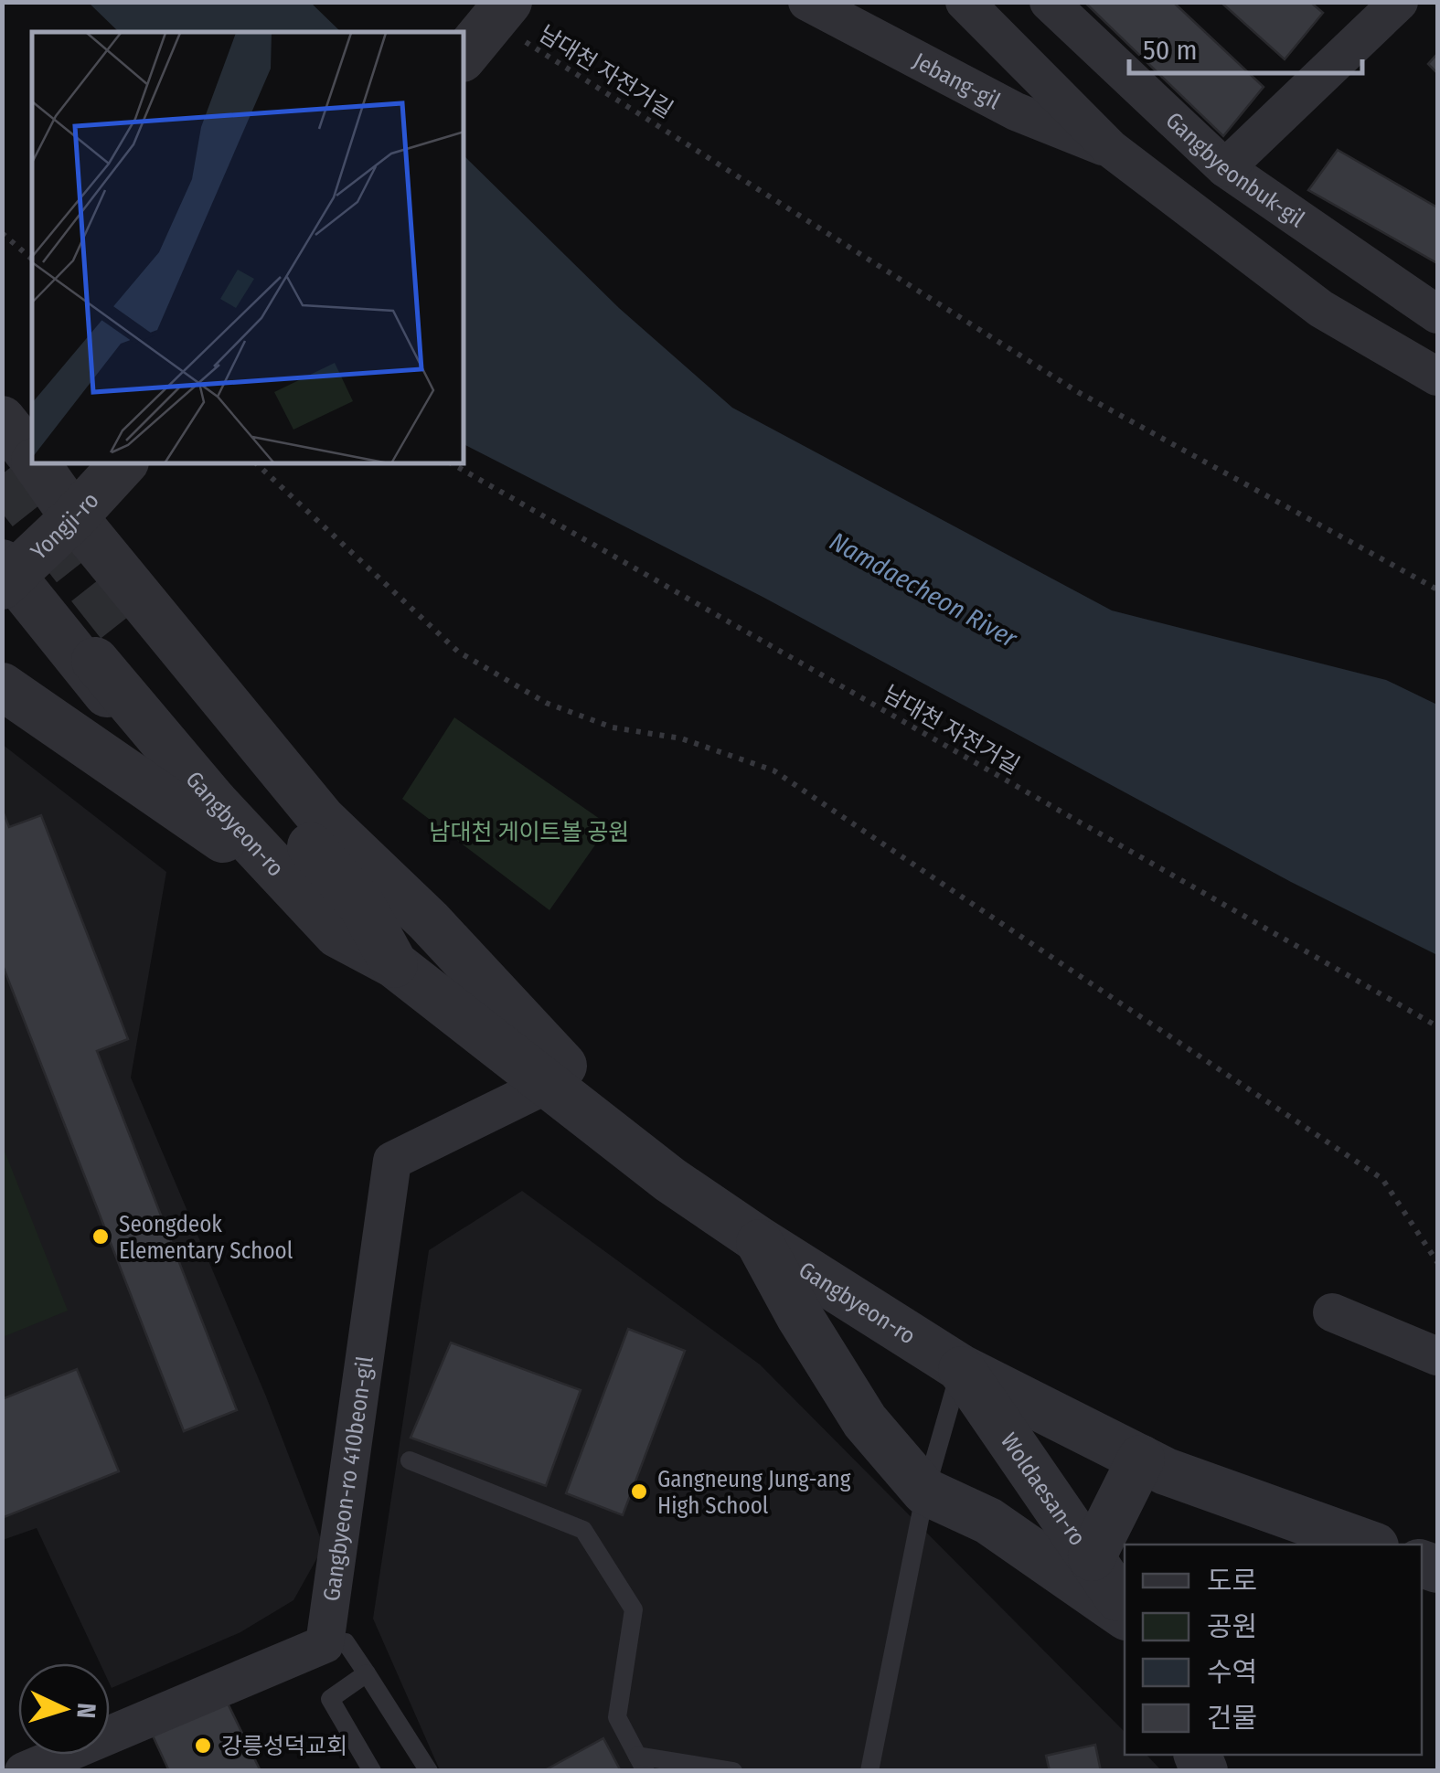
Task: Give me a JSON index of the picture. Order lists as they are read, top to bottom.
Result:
{
  "streets": {
    "street": [
      "Jebang-gil",
      "Gangbyeonbuk-gil",
      "Yongji-ro",
      "Gangbyeon-ro",
      "Gangbyeon-ro 410beon-gil",
      "Woldaesan-ro"
    ],
    "path": ["남대천 자전거길"]
  },
  "crossings": [
    ["Gangbyeon-ro", "Gangbyeon-ro 410beon-gil"],
    ["Gangbyeon-ro", "Woldaesan-ro"]
  ],
  "water": ["Namdaecheon River"],
  "parks": ["남대천 게이트볼 공원"],
  "places": ["Seongdeok Elementary School", "Gangneung Jung-ang High School", "강릉성덕교회"],
  "legend": [
    "도로",
    "공원",
    "수역",
    "건물"
  ],
  "scale_bar": "50 m",
  "north": "right"
}
